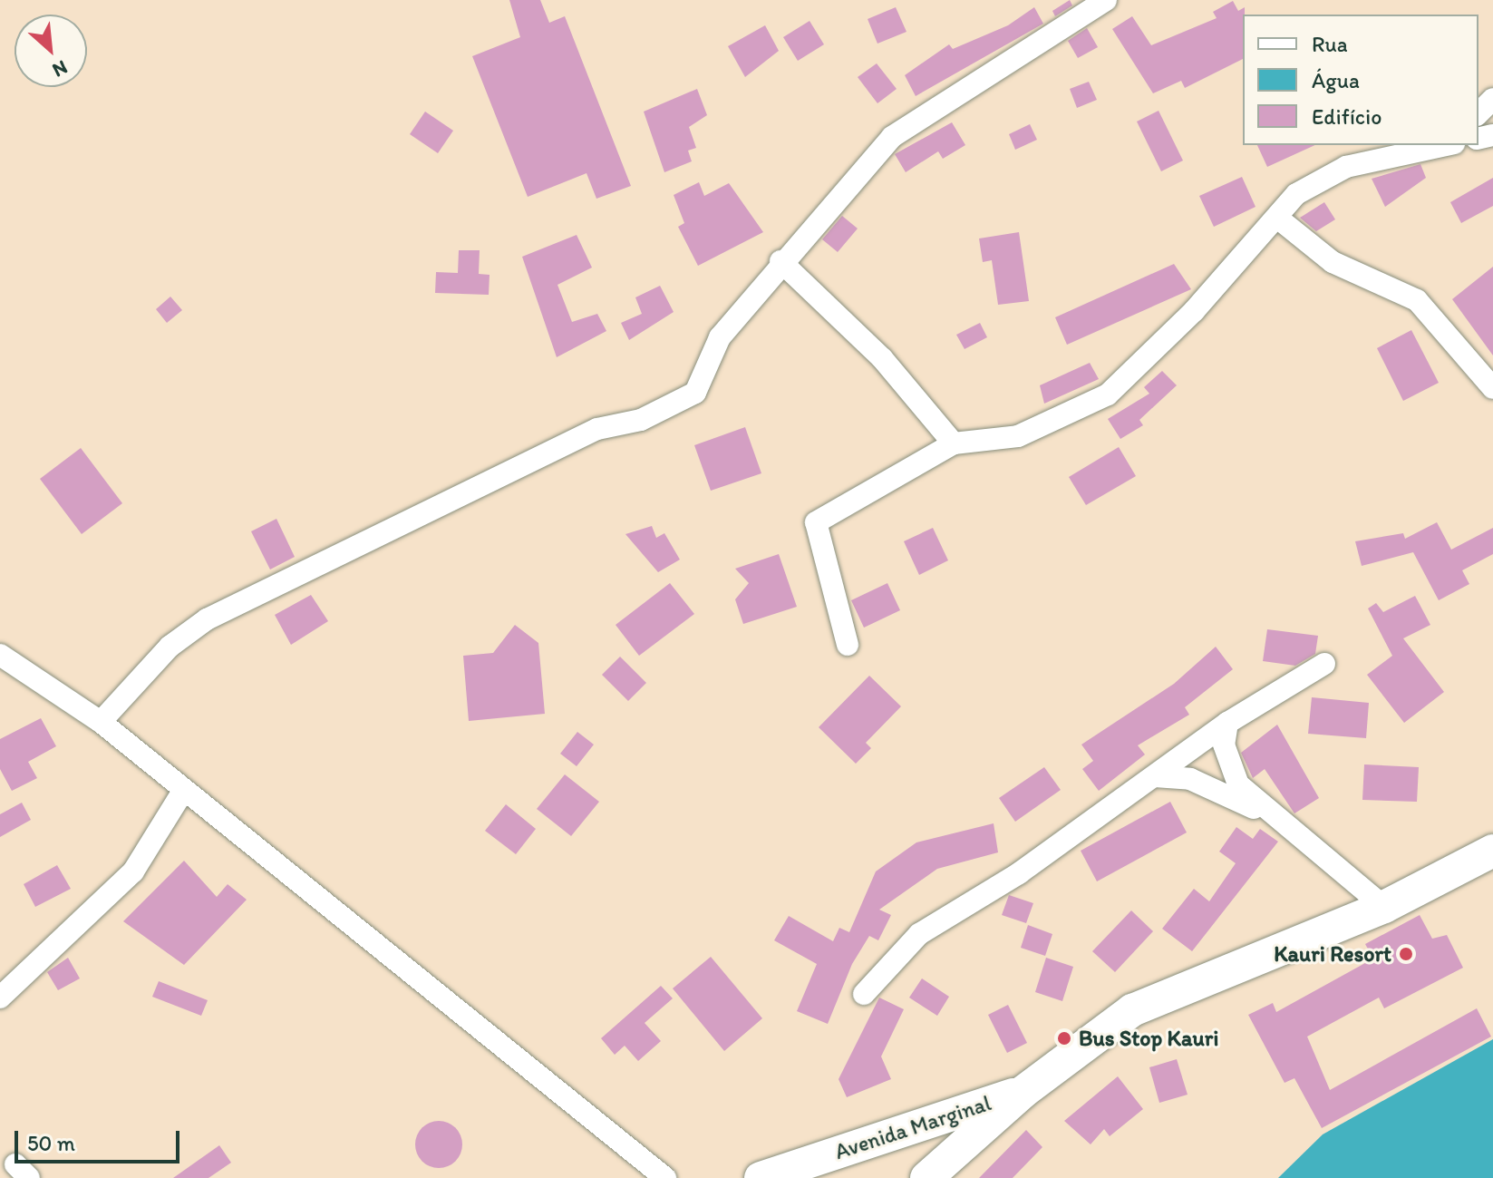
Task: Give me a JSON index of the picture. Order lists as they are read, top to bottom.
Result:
{
  "streets": {
    "street": ["Avenida Marginal"]
  },
  "places": ["Kauri Resort", "Bus Stop Kauri"],
  "legend": ["Rua", "Água", "Edifício"],
  "scale_bar": "50 m",
  "north": "bottom right"
}
